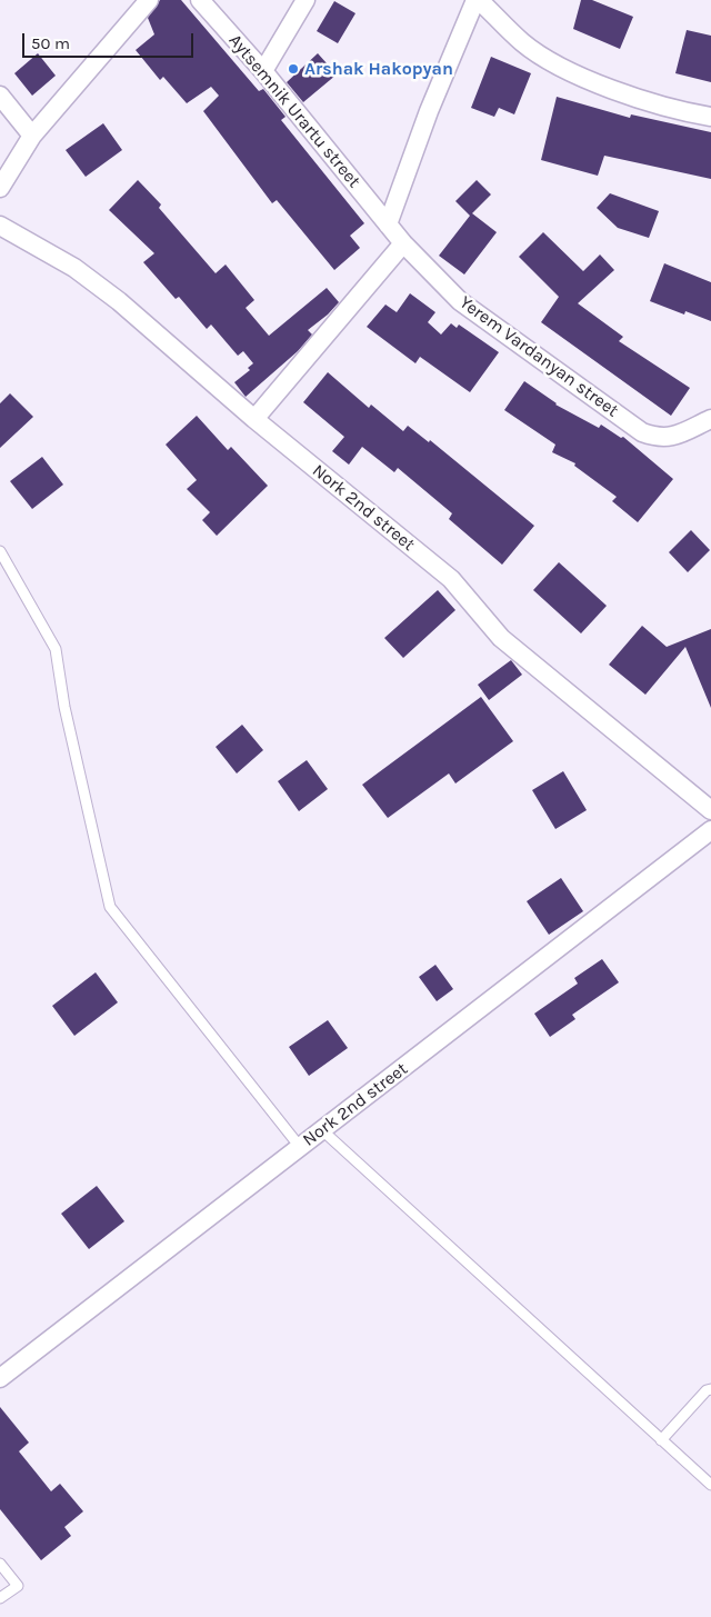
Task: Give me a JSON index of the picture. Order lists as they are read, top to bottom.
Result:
{
  "streets": {
    "street": ["Aytsemnik Urartu street", "Yerem Vardanyan street", "Nork 2nd street"]
  },
  "crossings": [
    ["Aytsemnik Urartu street", "Yerem Vardanyan street"]
  ],
  "places": ["Arshak Hakopyan"],
  "scale_bar": "50 m"
}
